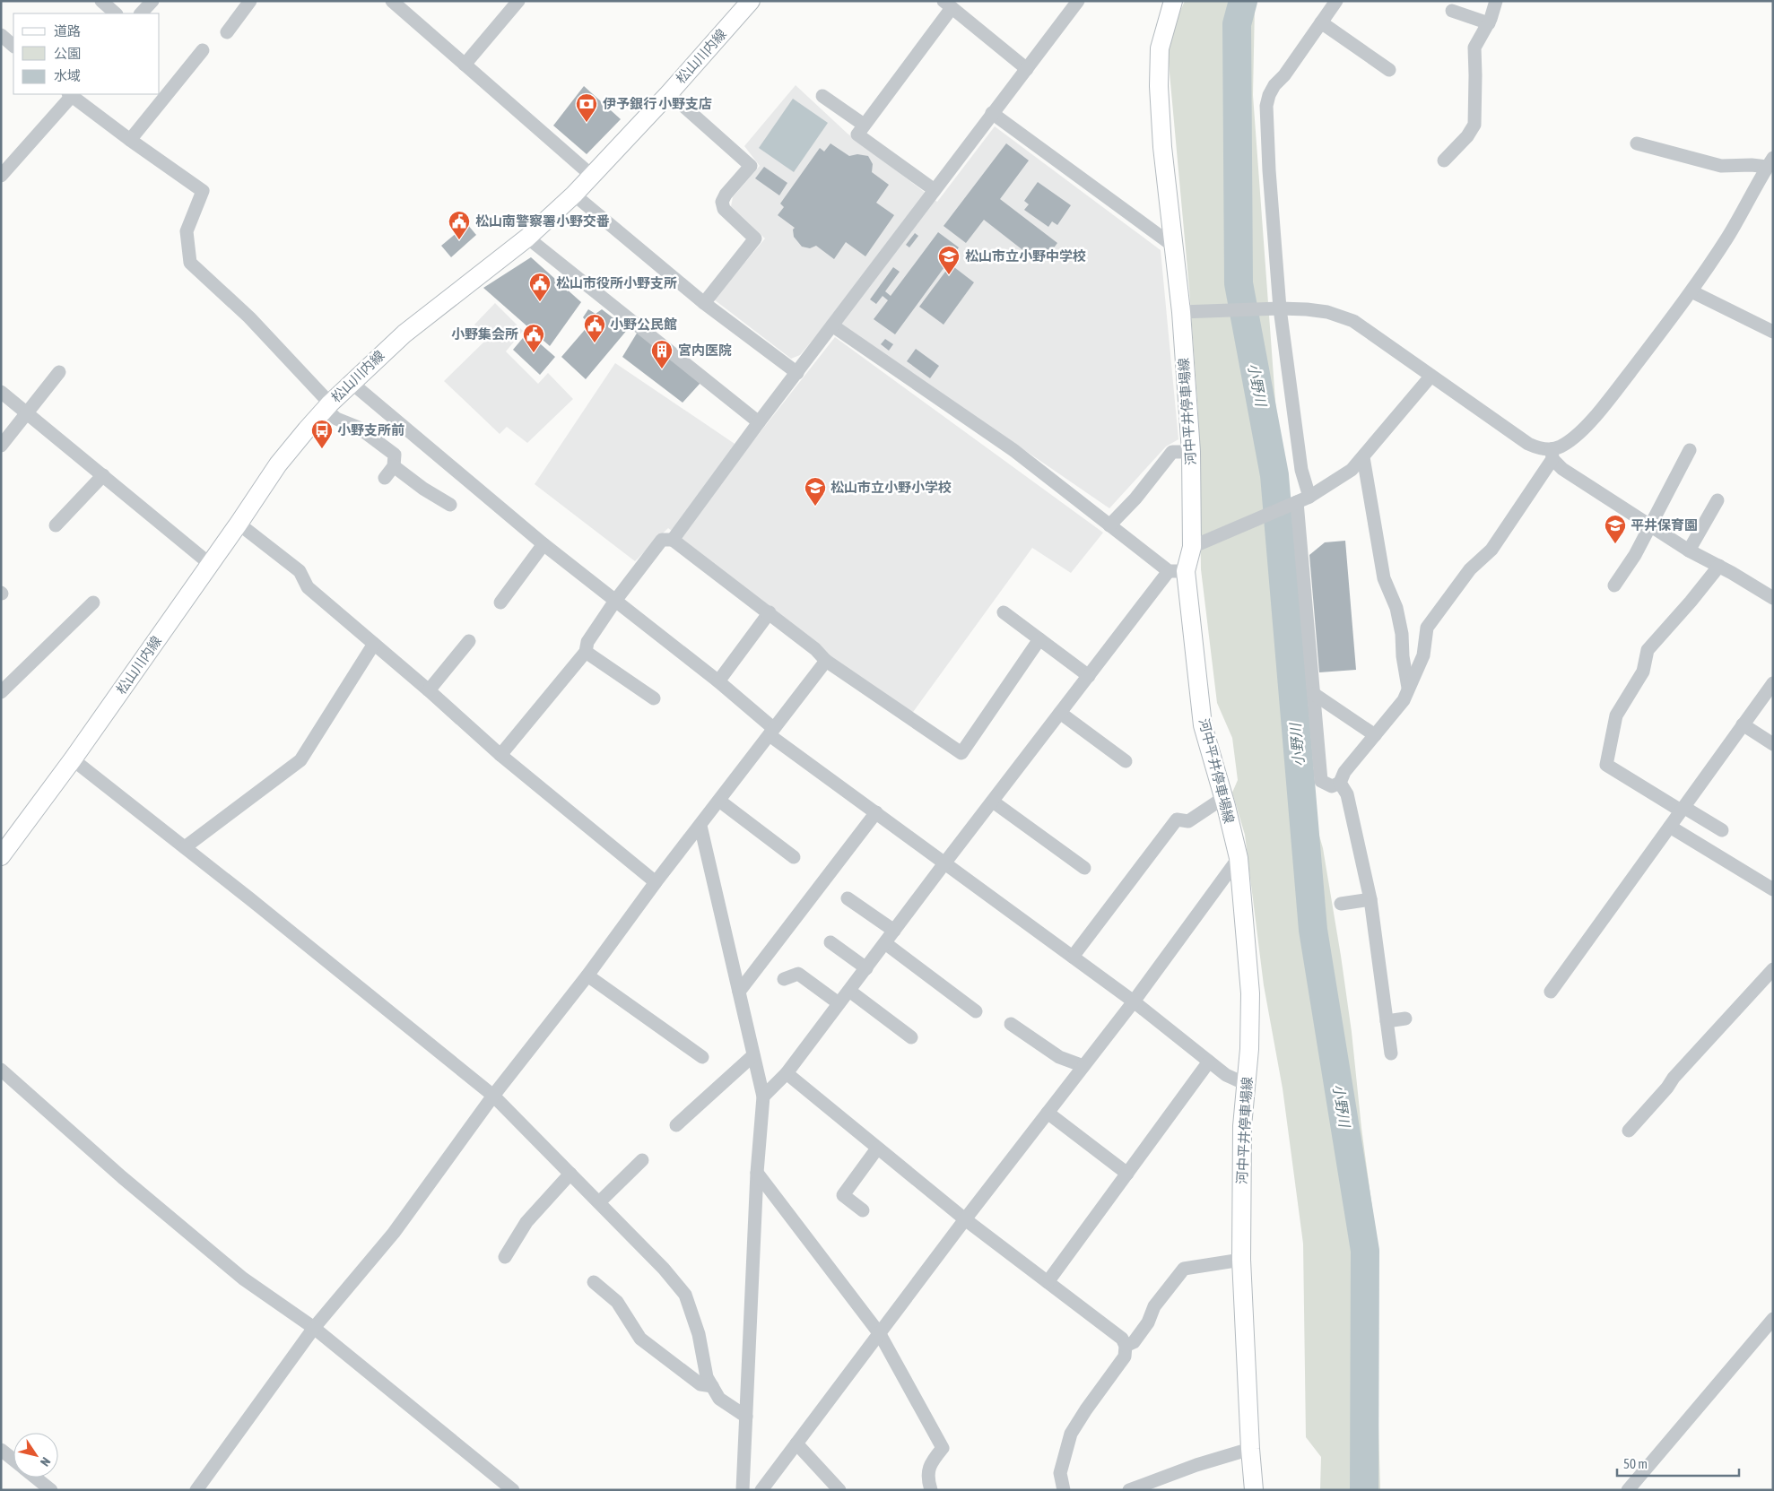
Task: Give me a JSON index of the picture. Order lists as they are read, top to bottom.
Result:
{
  "streets": {
    "main road": ["松山川内線", "河中平井停車場線"]
  },
  "water": ["小野川"],
  "places": {
    "bank": ["伊予銀行 小野支店"],
    "public building": [
      "松山南警察署小野交番",
      "松山市役所小野支所",
      "小野公民館",
      "小野集会所"
    ],
    "school or university": ["松山市立小野中学校", "松山市立小野小学校", "平井保育園"],
    "building": ["宮内医院"],
    "bus stop": ["小野支所前"]
  },
  "legend": ["道路", "公園", "水域"],
  "scale_bar": "50 m",
  "north": "bottom right"
}
